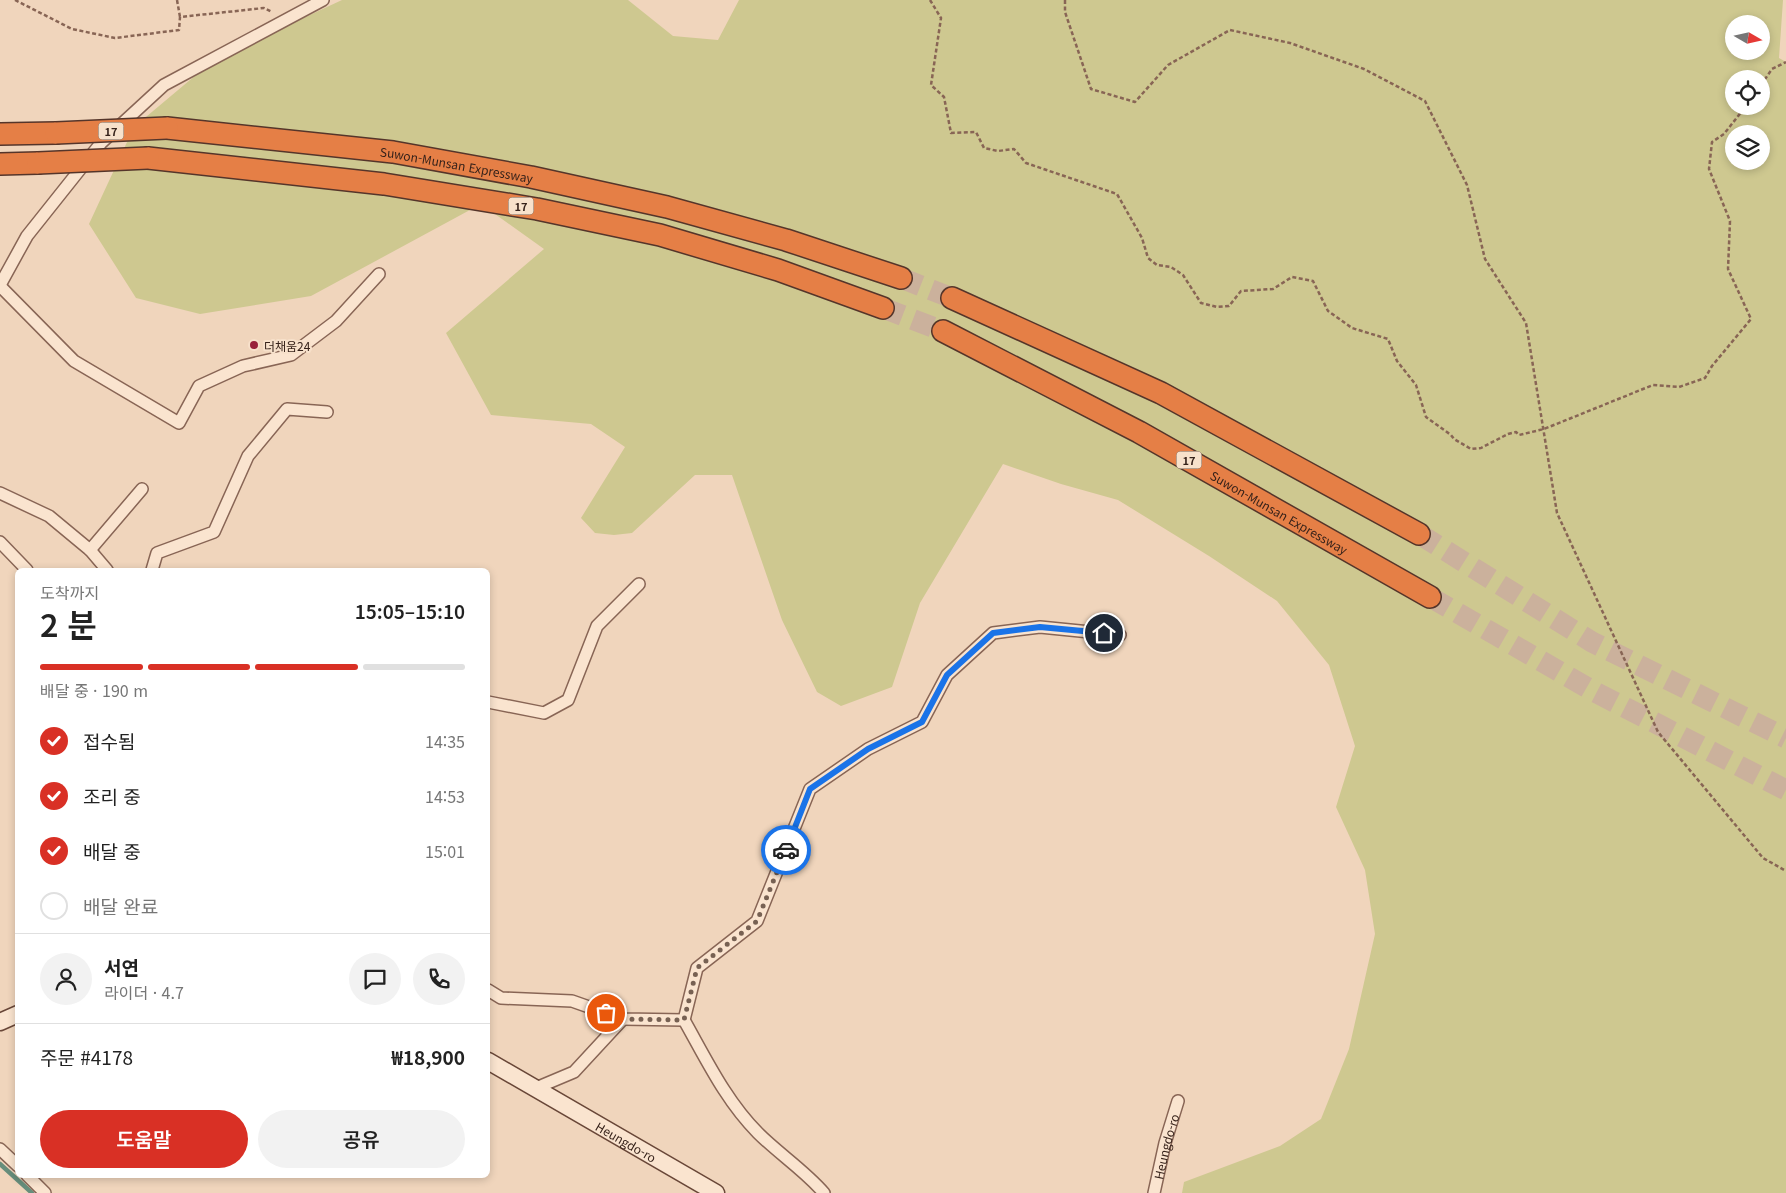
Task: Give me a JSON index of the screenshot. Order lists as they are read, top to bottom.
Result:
{
  "streets": {
    "highway": ["17", "Suwon-Munsan Expressway"],
    "street": ["Heungdo-ro"]
  },
  "places": ["더채움24"],
  "north": "right",
  "page": {
    "heading": ["2 분", "도착까지", "15:05–15:10"],
    "panel": [
      "서연",
      "라이더 · 4.7",
      "주문 #4178",
      "₩18,900"
    ],
    "bar": "배달 중 · 190 m",
    "list": [
      ["접수됨", "14:35"],
      ["조리 중", "14:53"],
      ["배달 중", "15:01"],
      "배달 완료"
    ],
    "buttons": ["도움말", "공유"]
  }
}
